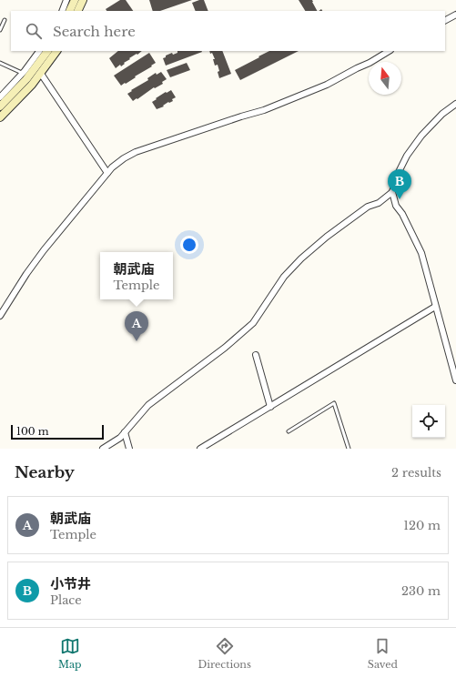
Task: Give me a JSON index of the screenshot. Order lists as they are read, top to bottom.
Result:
{
  "scale_bar": "100 m",
  "north": "top",
  "page": {
    "search": "Search here",
    "pins": ["B", "A"],
    "popup": ["朝武庙", "Temple"],
    "scale": "100 m",
    "heading": ["Nearby", "2 results"],
    "list": [
      {
        "mark": "A",
        "name": "朝武庙",
        "note": "Temple",
        "value": "120 m"
      },
      {
        "mark": "B",
        "name": "小节井",
        "note": "Place",
        "value": "230 m"
      }
    ],
    "nav": ["Map", "Directions", "Saved"]
  }
}
